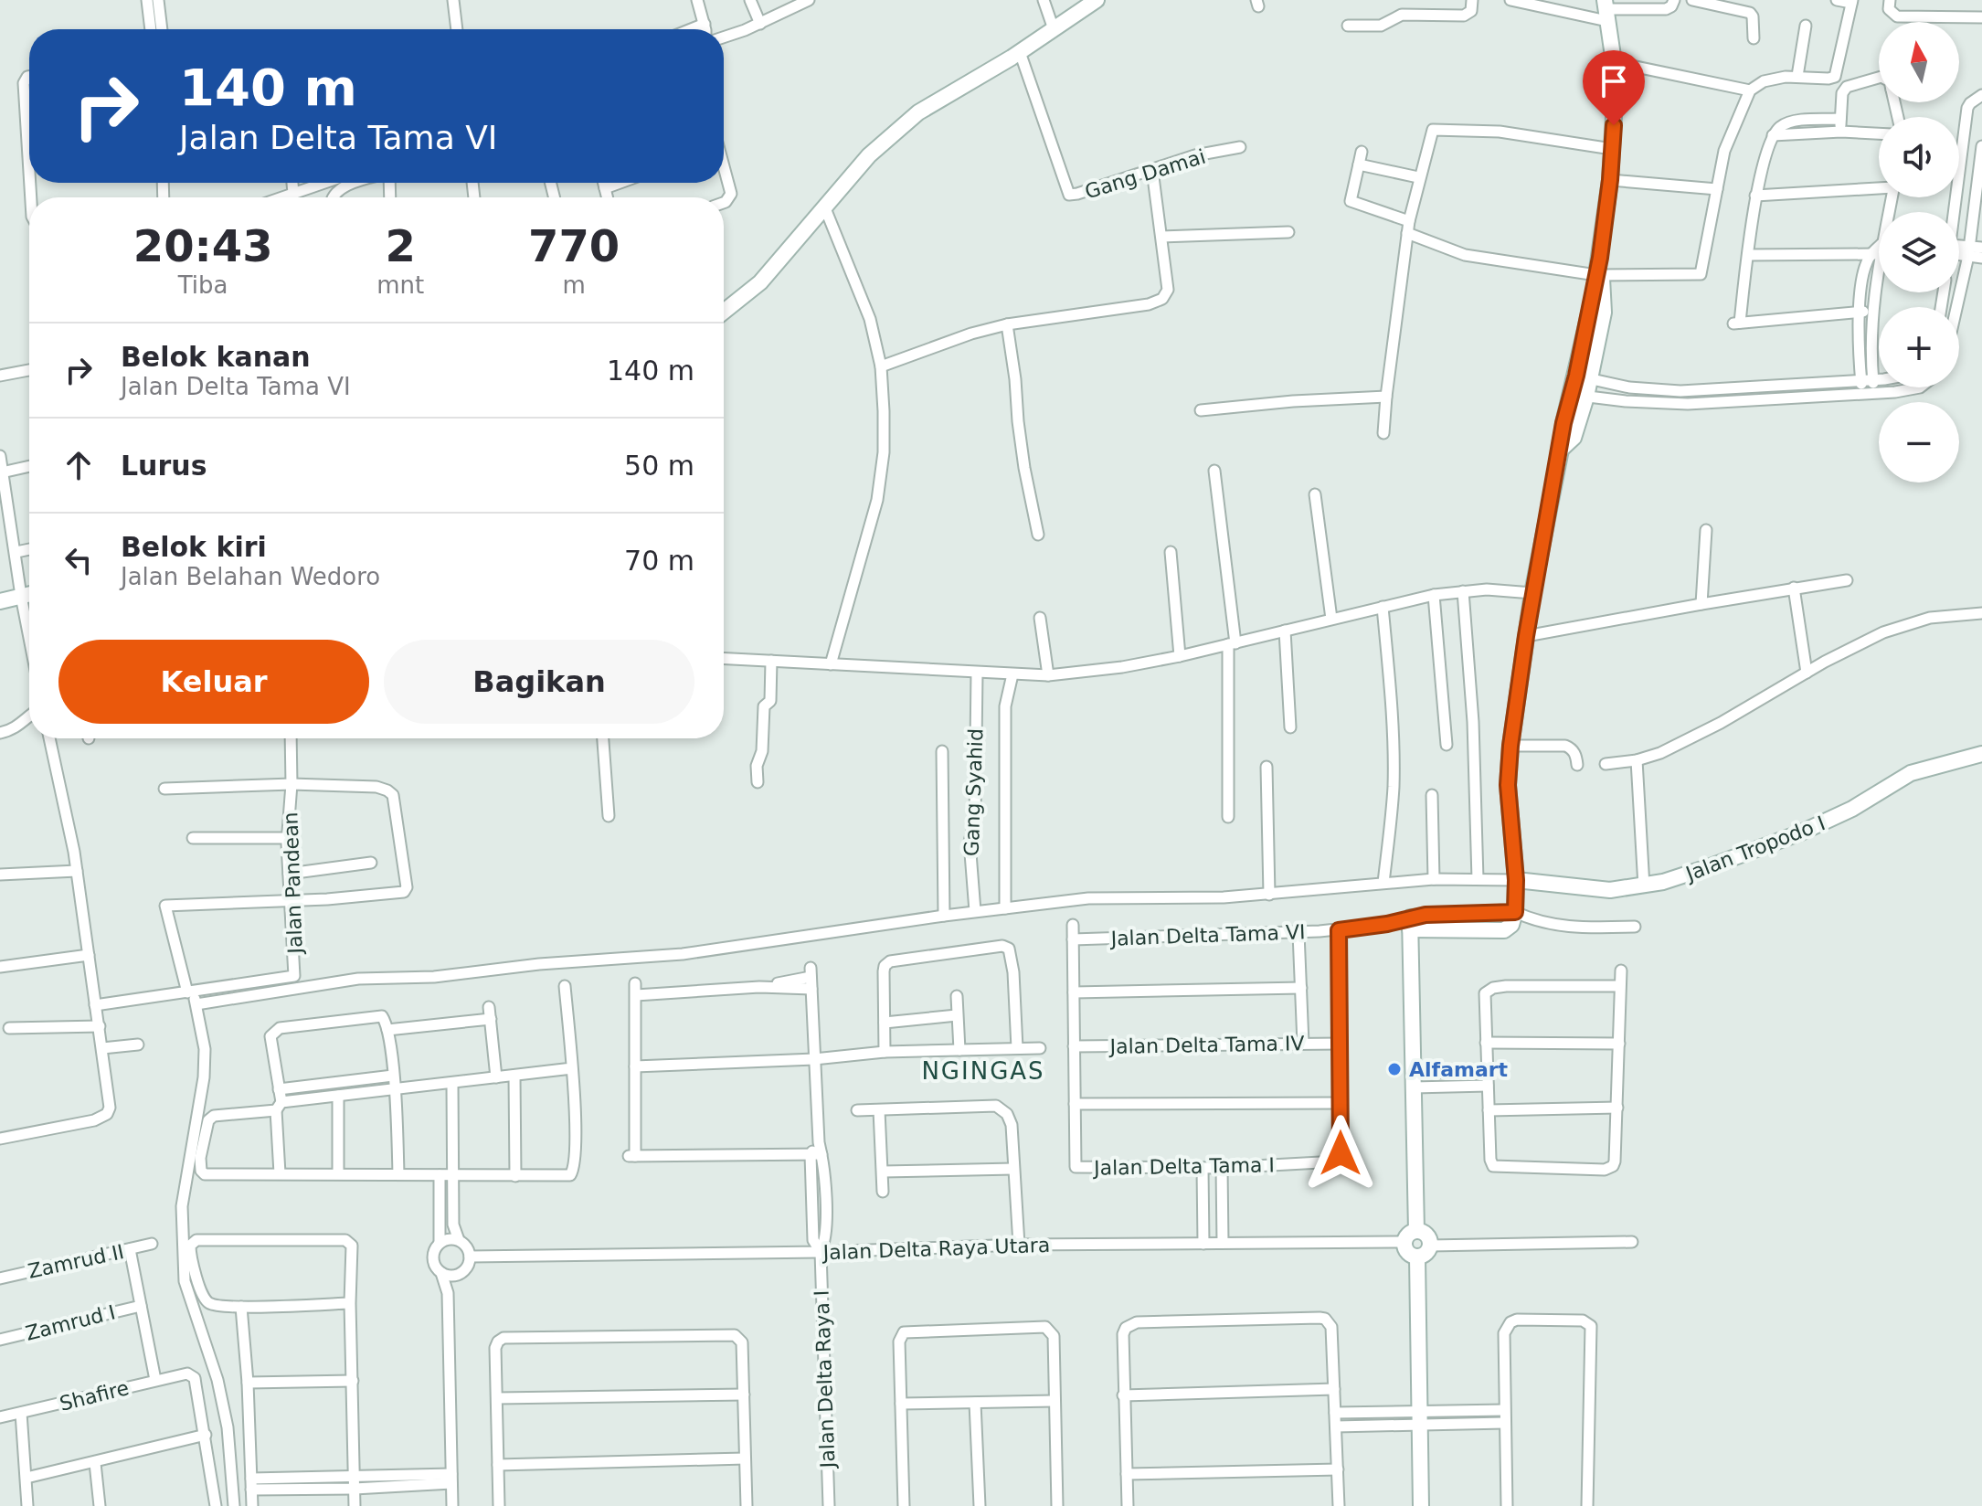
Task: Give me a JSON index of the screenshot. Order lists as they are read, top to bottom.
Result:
{
  "streets": {
    "street": [
      "Gang Damai",
      "Gang Syahid",
      "Jalan Tropodo I",
      "Jalan Pandean",
      "Jalan Delta Tama VI",
      "Jalan Delta Tama IV",
      "Jalan Delta Tama I",
      "Jalan Delta Raya Utara",
      "Zamrud II",
      "Zamrud I",
      "Jalan Delta Raya I",
      "Shafire"
    ]
  },
  "crossings": [
    ["Jalan Delta Raya Utara", "Jalan Delta Raya I"]
  ],
  "districts": ["NGINGAS"],
  "places": ["Alfamart"],
  "north": "top",
  "page": {
    "map_buttons": ["+", "−"],
    "turn": ["140 m", "Jalan Delta Tama VI"],
    "eta": [
      "20:43",
      "Tiba",
      "2",
      "mnt",
      "770",
      "m"
    ],
    "list": [
      {
        "name": "Belok kanan",
        "note": "Jalan Delta Tama VI",
        "value": "140 m"
      },
      {
        "name": "Lurus",
        "value": "50 m"
      },
      {
        "name": "Belok kiri",
        "note": "Jalan Belahan Wedoro",
        "value": "70 m"
      }
    ],
    "buttons": ["Keluar", "Bagikan"]
  }
}
